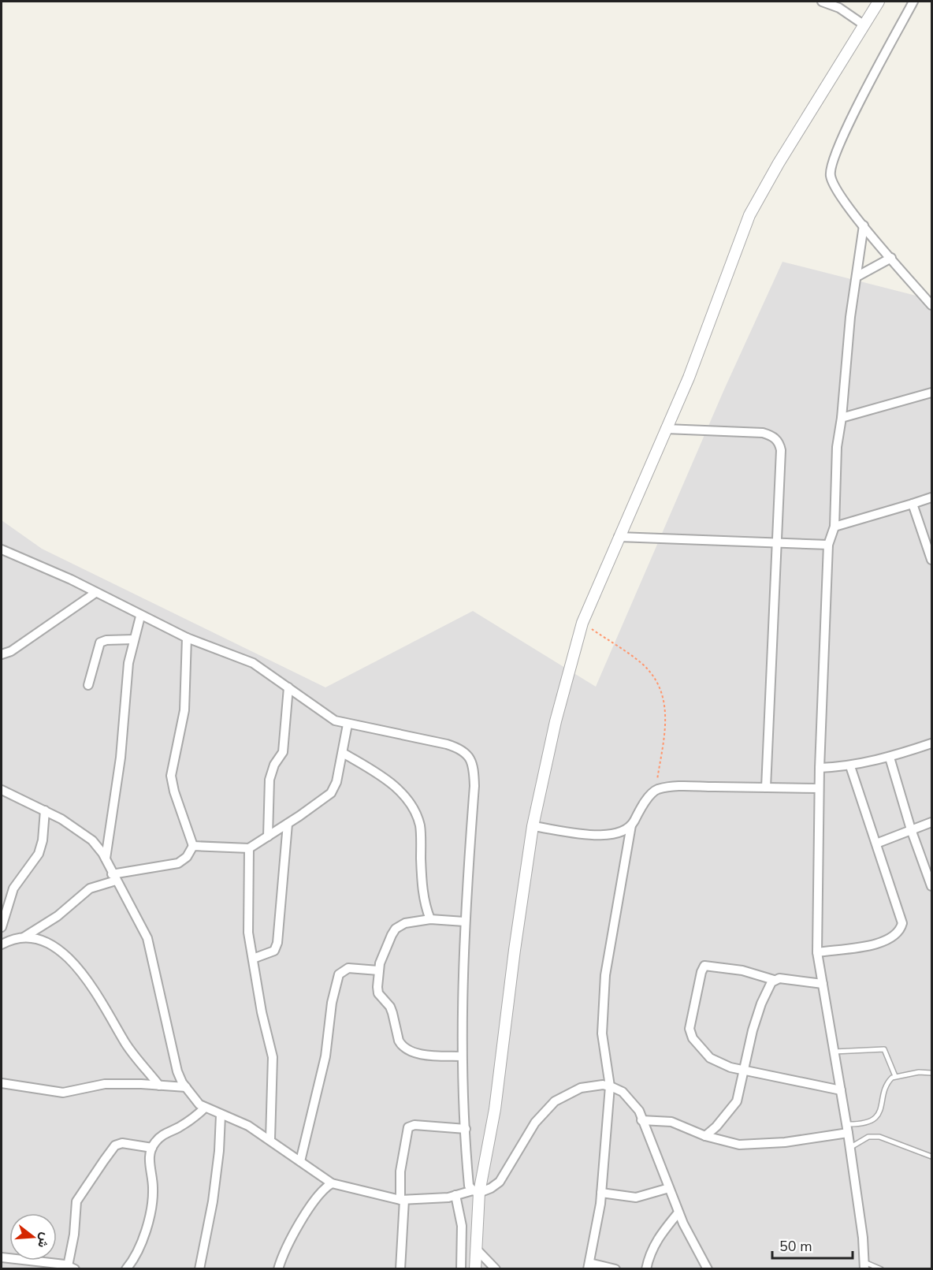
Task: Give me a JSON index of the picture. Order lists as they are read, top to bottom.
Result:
{
  "scale_bar": "50 m",
  "north": "right"
}
